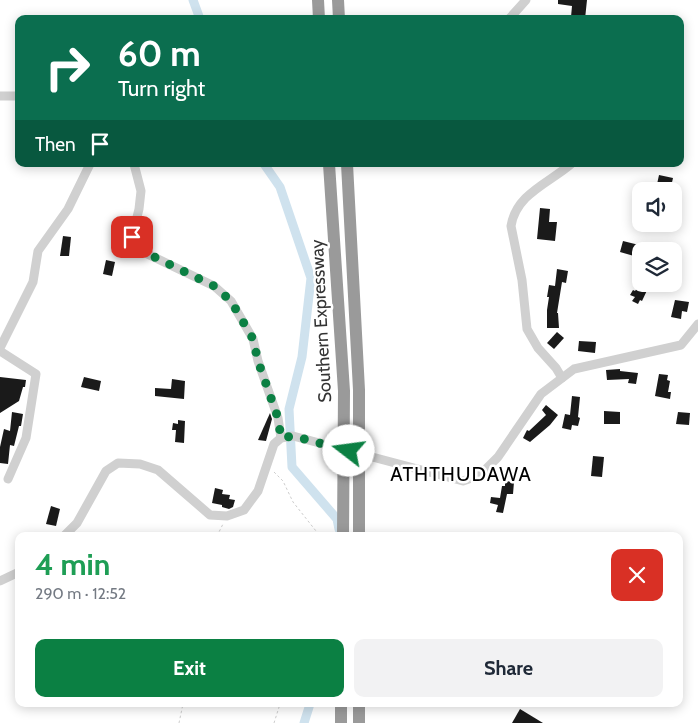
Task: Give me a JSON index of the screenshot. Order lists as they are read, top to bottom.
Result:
{
  "streets": {
    "highway": ["Southern Expressway"]
  },
  "districts": ["ATHTHUDAWA"],
  "page": {
    "turn": ["60 m", "Turn right"],
    "then": "Then",
    "heading": ["4 min", "290 m · 12:52"],
    "buttons": ["Exit", "Share"]
  }
}
